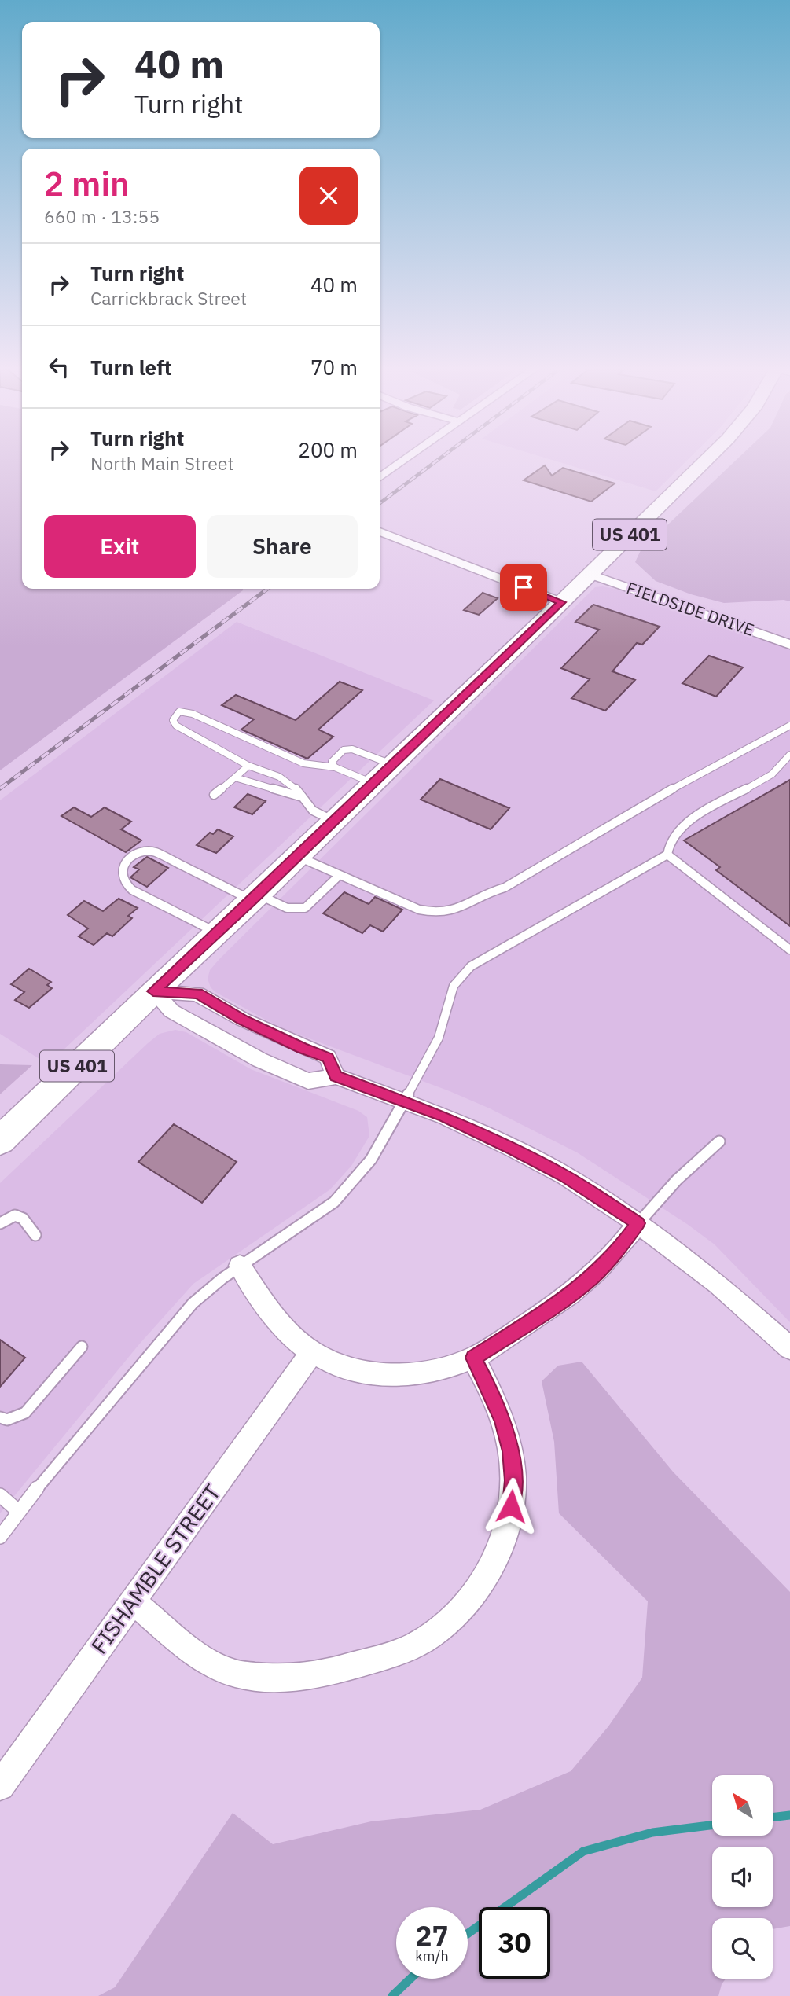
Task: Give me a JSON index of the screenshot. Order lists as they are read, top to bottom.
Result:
{
  "streets": {
    "highway": ["US 401"],
    "street": ["FIELDSIDE DRIVE", "FISHAMBLE STREET"]
  },
  "crossings": [
    ["US 401", "FIELDSIDE DRIVE"]
  ],
  "north": "top left",
  "page": {
    "turn": ["40 m", "Turn right"],
    "heading": ["2 min", "660 m · 13:55"],
    "list": [
      {
        "name": "Turn right",
        "note": "Carrickbrack Street",
        "value": "40 m"
      },
      {
        "name": "Turn left",
        "value": "70 m"
      },
      {
        "name": "Turn right",
        "note": "North Main Street",
        "value": "200 m"
      }
    ],
    "buttons": ["Exit", "Share"],
    "speed": "27 km/h",
    "limit": "30"
  }
}
